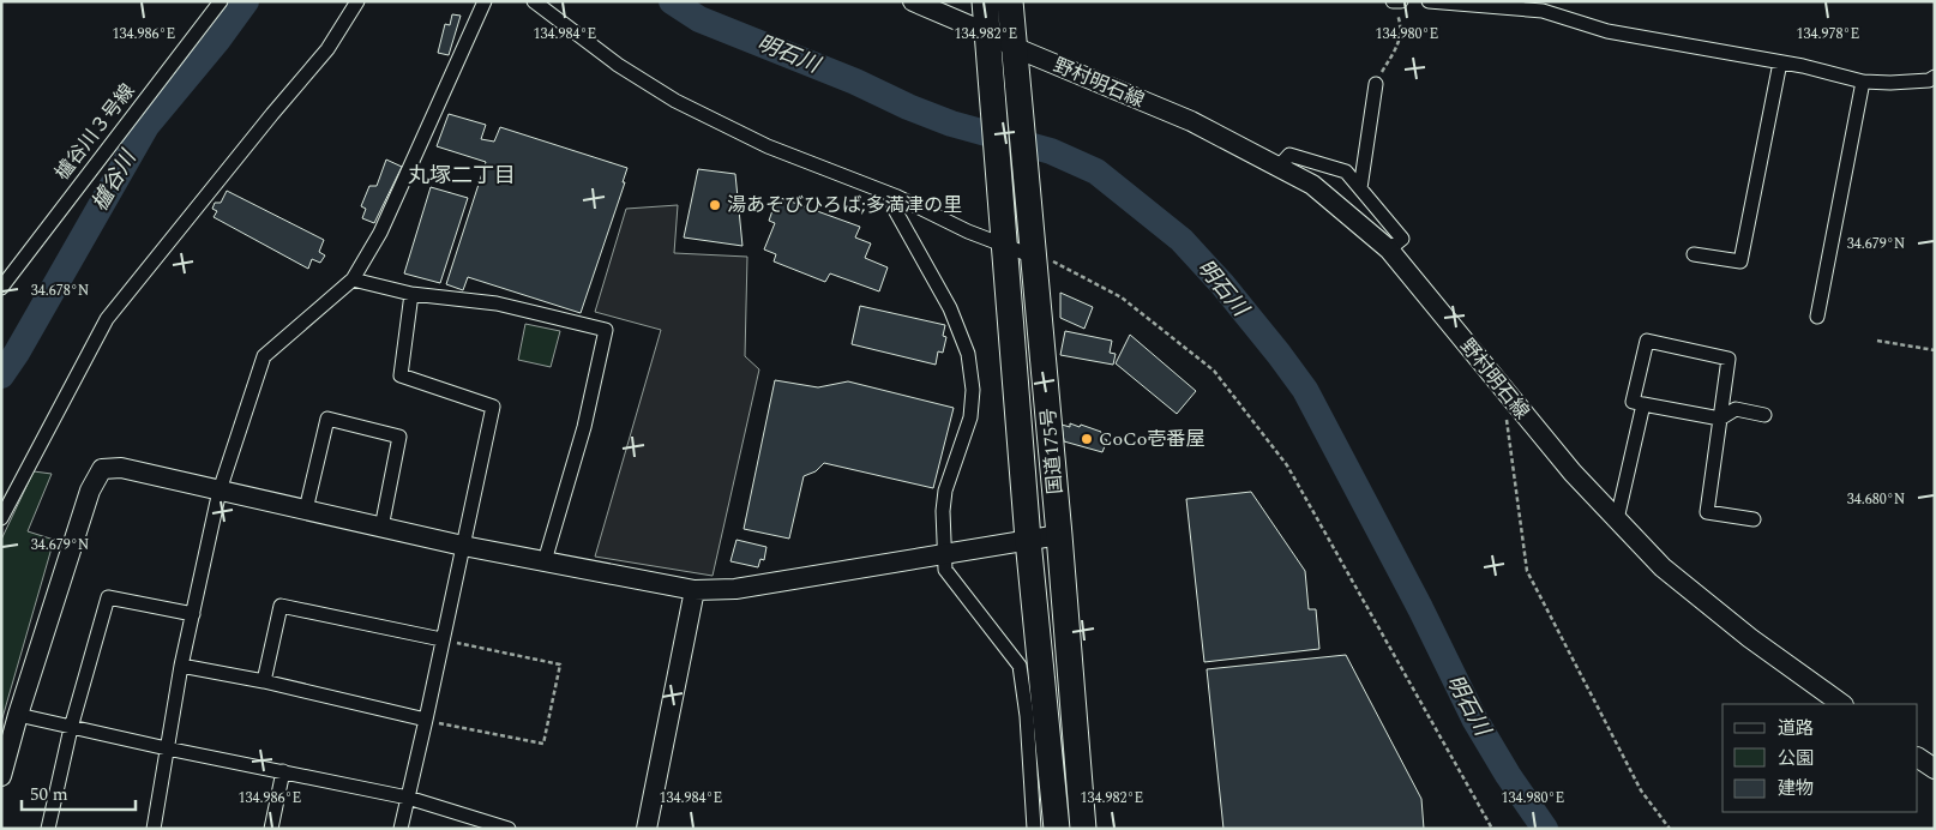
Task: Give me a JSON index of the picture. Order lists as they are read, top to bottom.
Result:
{
  "streets": {
    "highway": ["国道175号"],
    "street": ["野村明石線", "櫨谷川３号線"]
  },
  "crossings": [
    ["野村明石線", "国道175号"]
  ],
  "districts": ["丸塚二丁目"],
  "water": ["明石川", "櫨谷川"],
  "places": ["湯あそびひろば;多満津の里", "CoCo壱番屋"],
  "legend": ["道路", "公園", "建物"],
  "scale_bar": "50 m",
  "coordinates": [
    "134.986°E",
    "134.984°E",
    "134.982°E",
    "134.980°E",
    "134.978°E",
    "34.679°N",
    "34.678°N",
    "34.680°N"
  ]
}
